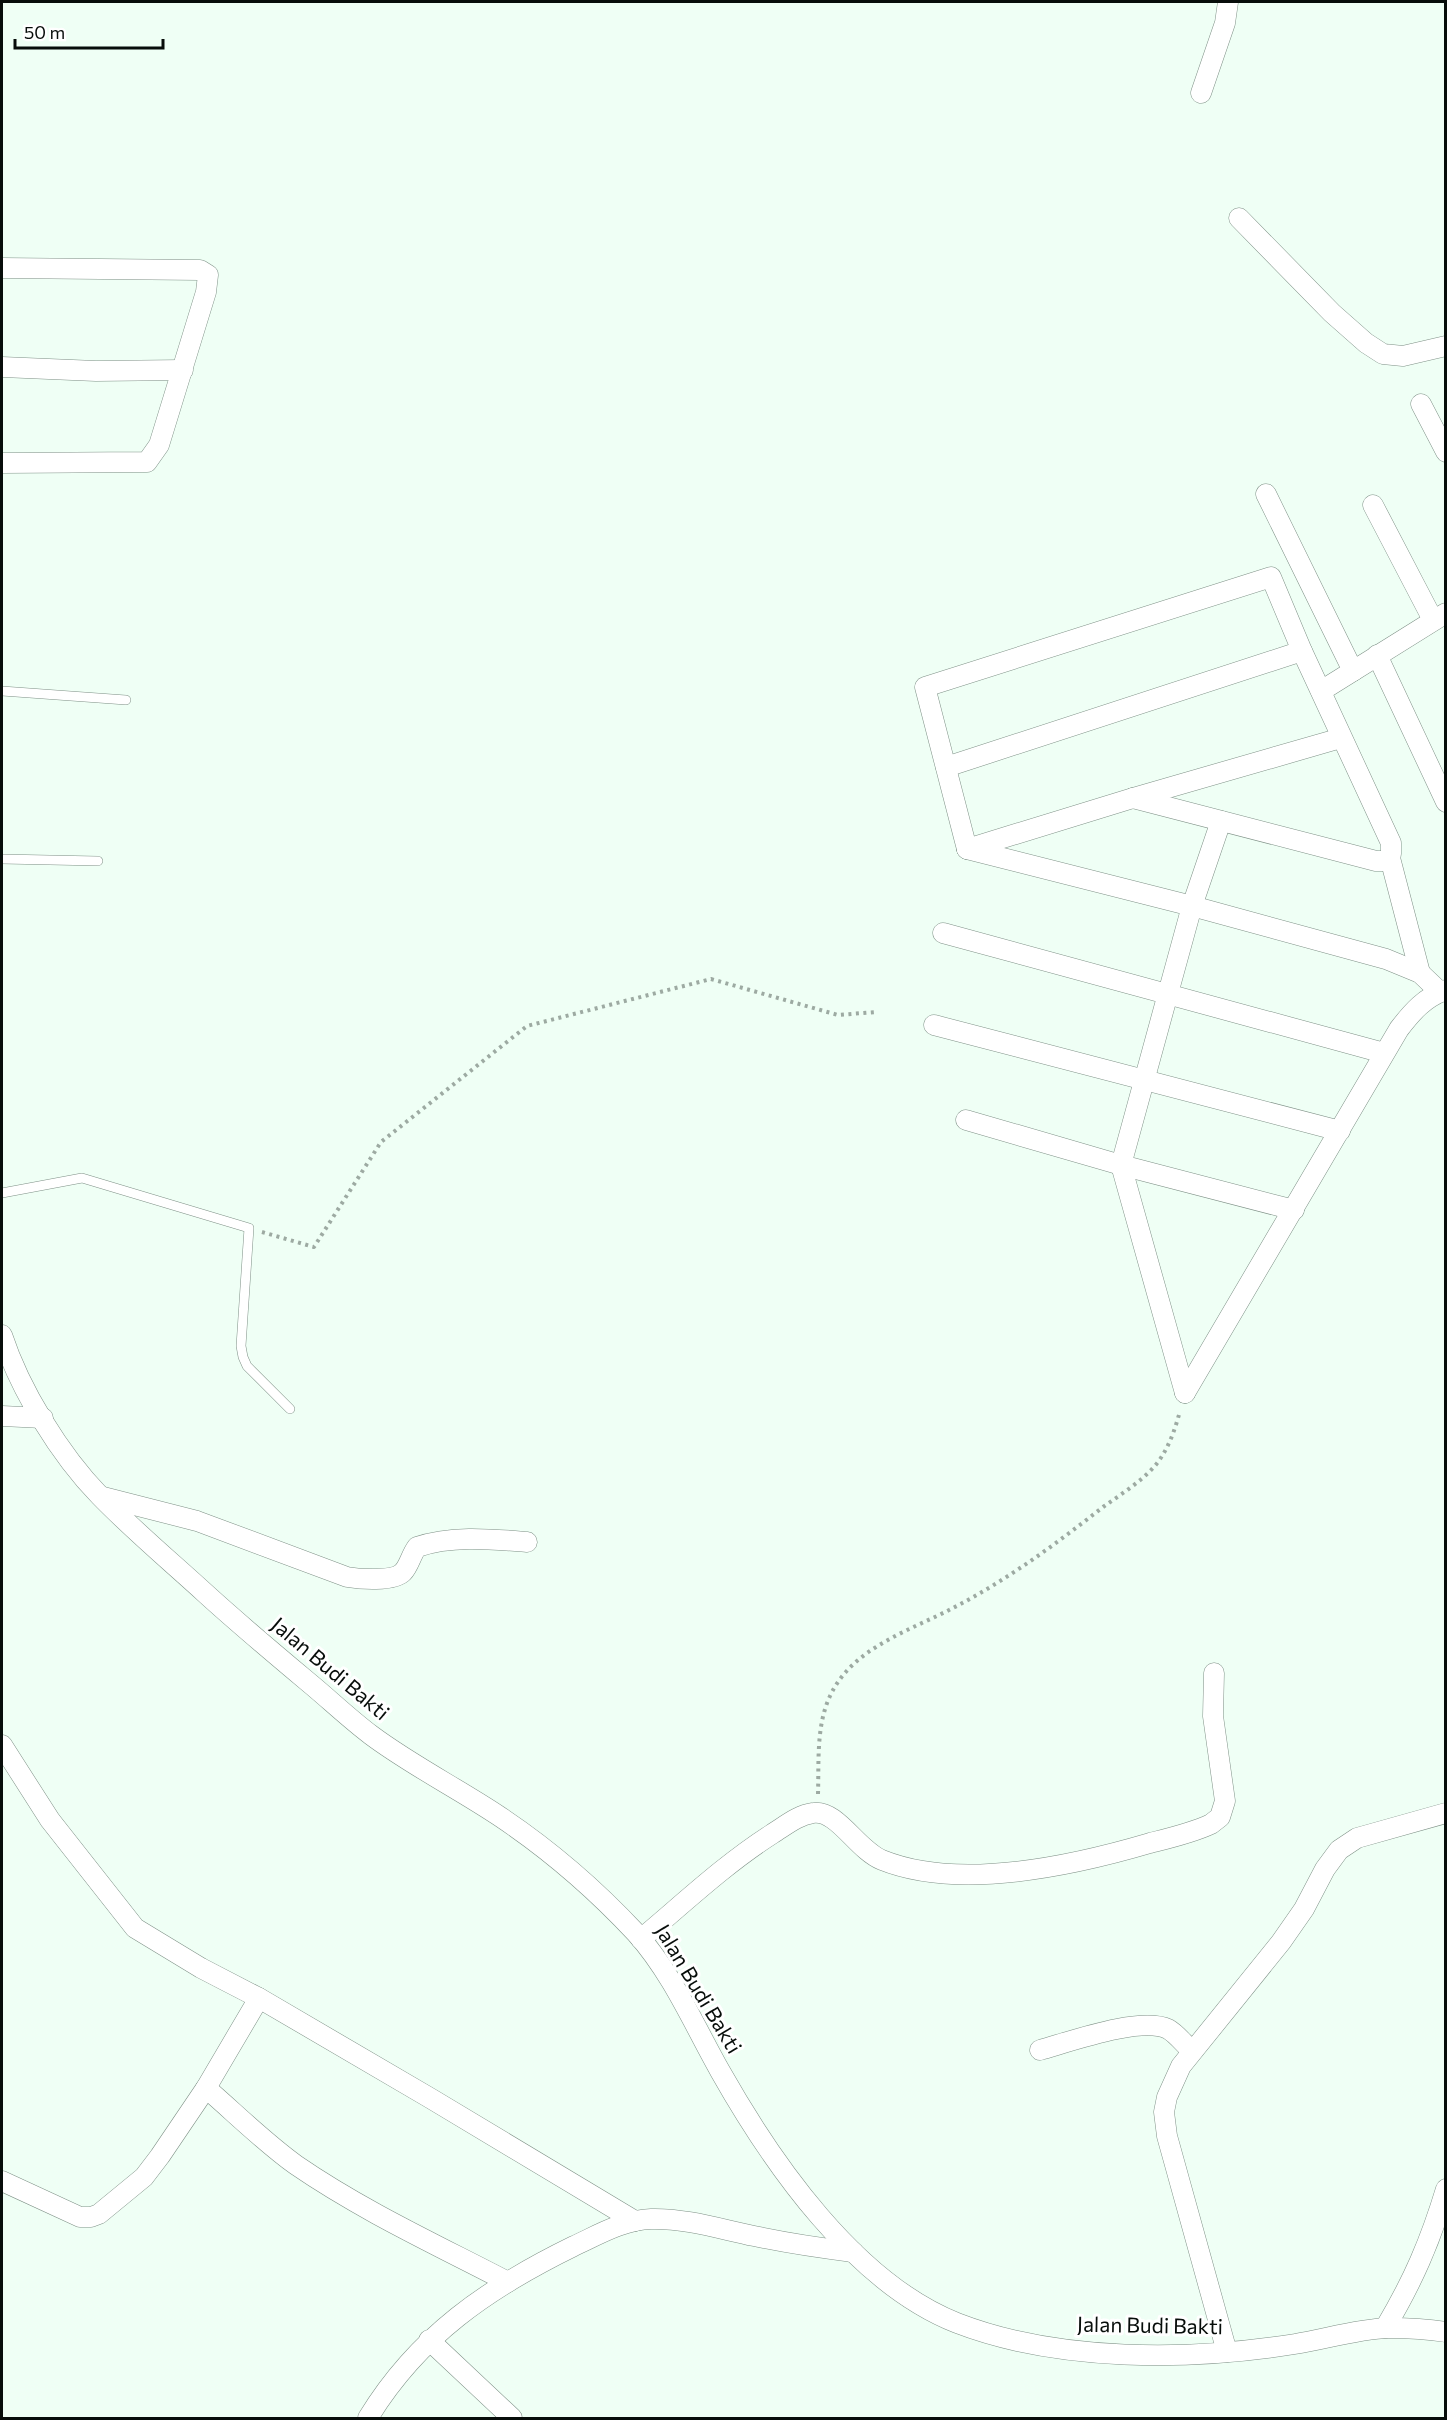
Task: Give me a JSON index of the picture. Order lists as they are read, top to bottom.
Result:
{
  "streets": {
    "street": ["Jalan Budi Bakti"]
  },
  "scale_bar": "50 m"
}
